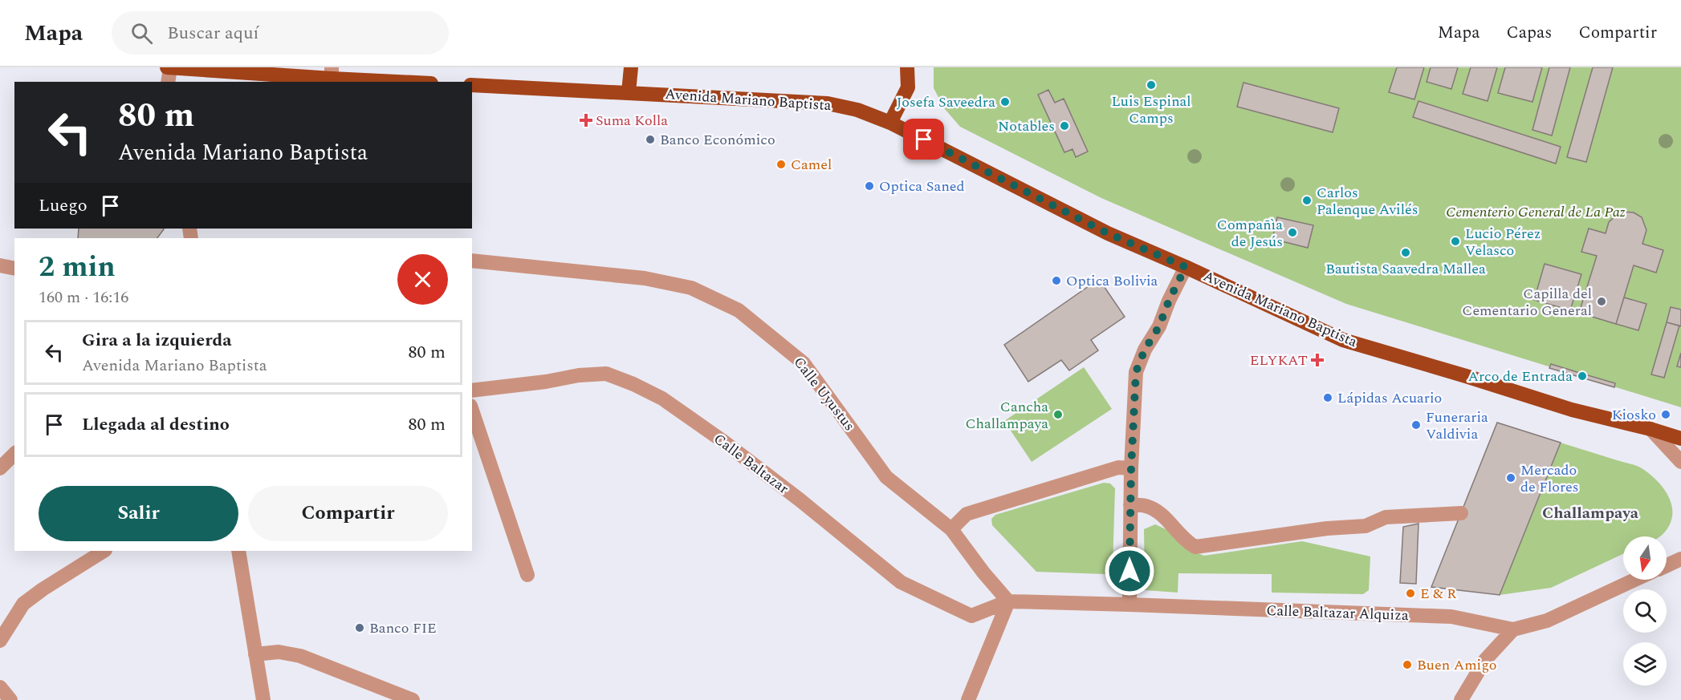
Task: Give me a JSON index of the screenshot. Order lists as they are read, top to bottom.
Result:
{
  "streets": {
    "main road": ["Avenida Mariano Baptista"],
    "street": ["Calle Uyustus", "Calle Baltazar", "Calle Baltazar Alquiza"]
  },
  "crossings": [
    ["Calle Uyustus", "Calle Baltazar"],
    ["Calle Uyustus", "Calle Baltazar Alquiza"],
    ["Calle Baltazar", "Calle Baltazar Alquiza"]
  ],
  "districts": ["Challampaya"],
  "parks": ["Cementerio General de La Paz"],
  "places": {
    "other": [
      "Luis Espinal Camps",
      "Josefa Saveedra",
      "Notables",
      "Banco Económico",
      "Camel",
      "Optica Saned",
      "Carlos Palenque Avilés",
      "Compañìa de Jesús",
      "Lucio Pérez Velasco",
      "Bautista Saavedra Mallea",
      "Optica Bolivia",
      "Capilla del Cementario General",
      "Arco de Entrada",
      "Lápidas Acuario",
      "Cancha Challampaya",
      "Kiosko",
      "Funeraria Valdivia",
      "Mercado de Flores",
      "E & R",
      "Banco FIE",
      "Buen Amigo"
    ],
    "health": ["Suma Kolla", "ELYKAT"]
  },
  "north": "bottom",
  "page": {
    "header": "Mapa",
    "search": "Buscar aquí",
    "nav": ["Mapa", "Capas", "Compartir"],
    "turn": ["80 m", "Avenida Mariano Baptista"],
    "then": "Luego",
    "heading": ["2 min", "160 m · 16:16"],
    "list": [
      {
        "name": "Gira a la izquierda",
        "note": "Avenida Mariano Baptista",
        "value": "80 m"
      },
      {
        "name": "Llegada al destino",
        "value": "80 m"
      }
    ],
    "buttons": ["Salir", "Compartir"]
  }
}
